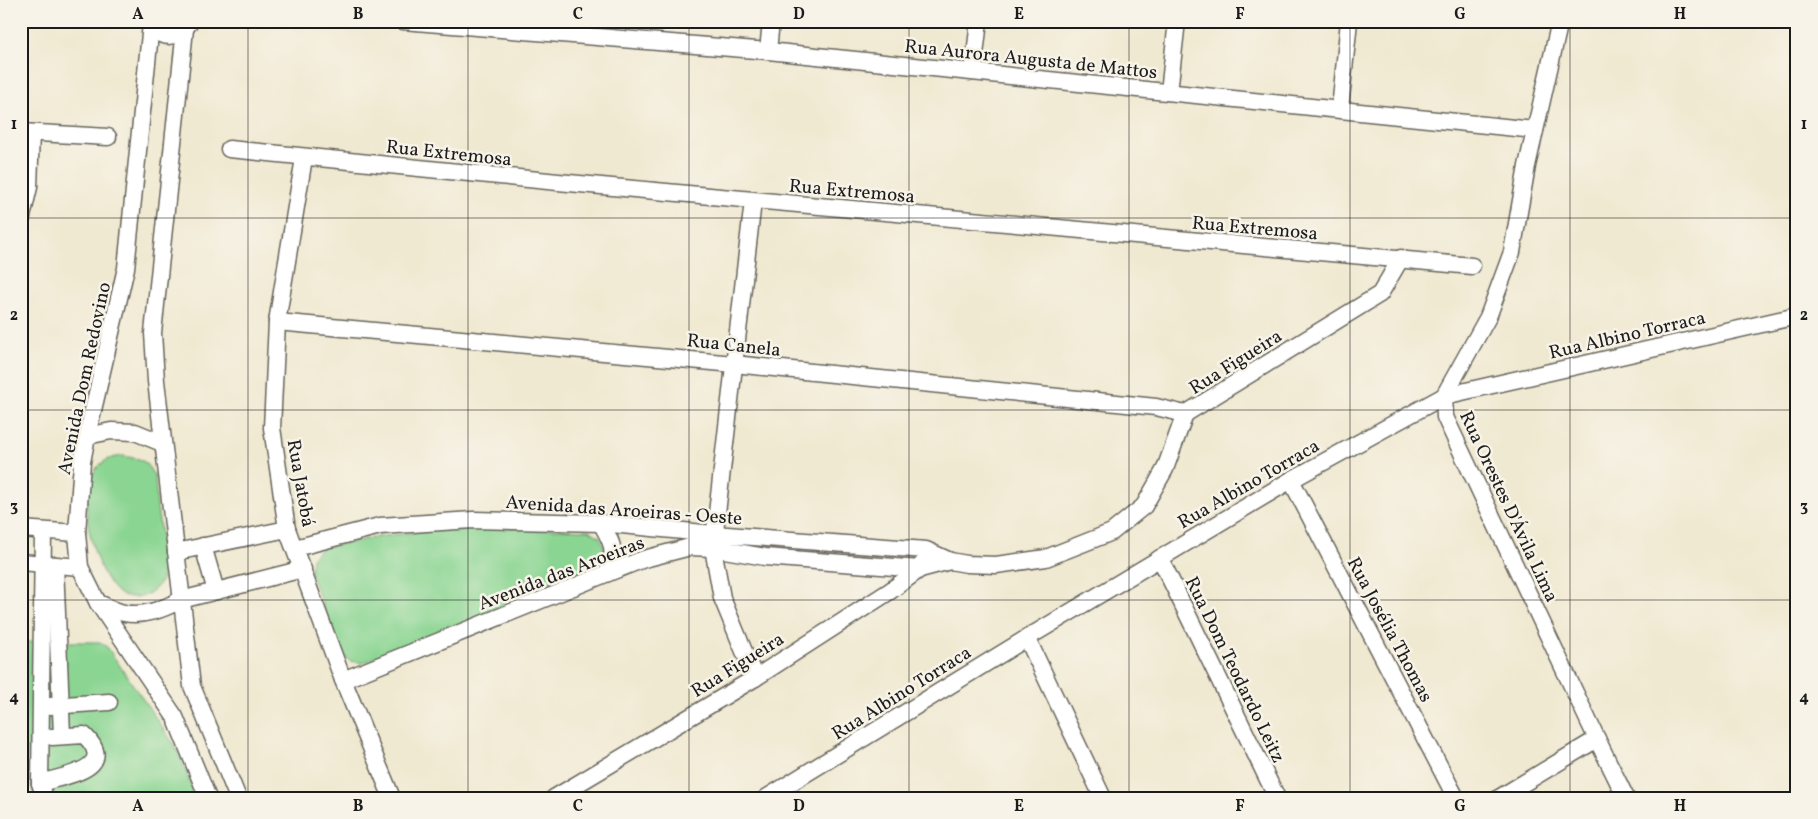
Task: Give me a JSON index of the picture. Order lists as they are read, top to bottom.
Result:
{
  "streets": {
    "street": [
      "Rua Aurora Augusta de Mattos",
      "Rua Extremosa",
      "Rua Albino Torraca",
      "Rua Canela",
      "Rua Figueira",
      "Avenida Dom Redovino",
      "Rua Jatobá",
      "Rua Orestes D'Ávila Lima",
      "Avenida das Aroeiras - Oeste",
      "Avenida das Aroeiras",
      "Rua Josélia Thomas",
      "Rua Dom Teodardo Leitz"
    ]
  },
  "crossings": [
    ["Rua Aurora Augusta de Mattos", "Rua Orestes D'Ávila Lima"],
    ["Rua Extremosa", "Rua Figueira"],
    ["Rua Extremosa", "Rua Jatobá"],
    ["Rua Albino Torraca", "Rua Orestes D'Ávila Lima"],
    ["Rua Albino Torraca", "Rua Josélia Thomas"],
    ["Rua Albino Torraca", "Rua Dom Teodardo Leitz"],
    ["Rua Canela", "Rua Figueira"],
    ["Rua Canela", "Rua Jatobá"],
    ["Rua Figueira", "Avenida das Aroeiras - Oeste"],
    ["Rua Figueira", "Avenida das Aroeiras"],
    ["Rua Jatobá", "Avenida das Aroeiras - Oeste"],
    ["Rua Jatobá", "Avenida das Aroeiras"],
    ["Avenida das Aroeiras - Oeste", "Avenida das Aroeiras"]
  ],
  "grid": {
    "columns": [
      "A",
      "B",
      "C",
      "D",
      "E",
      "F",
      "G",
      "H"
    ],
    "rows": [
      "1",
      "2",
      "3",
      "4"
    ]
  }
}
